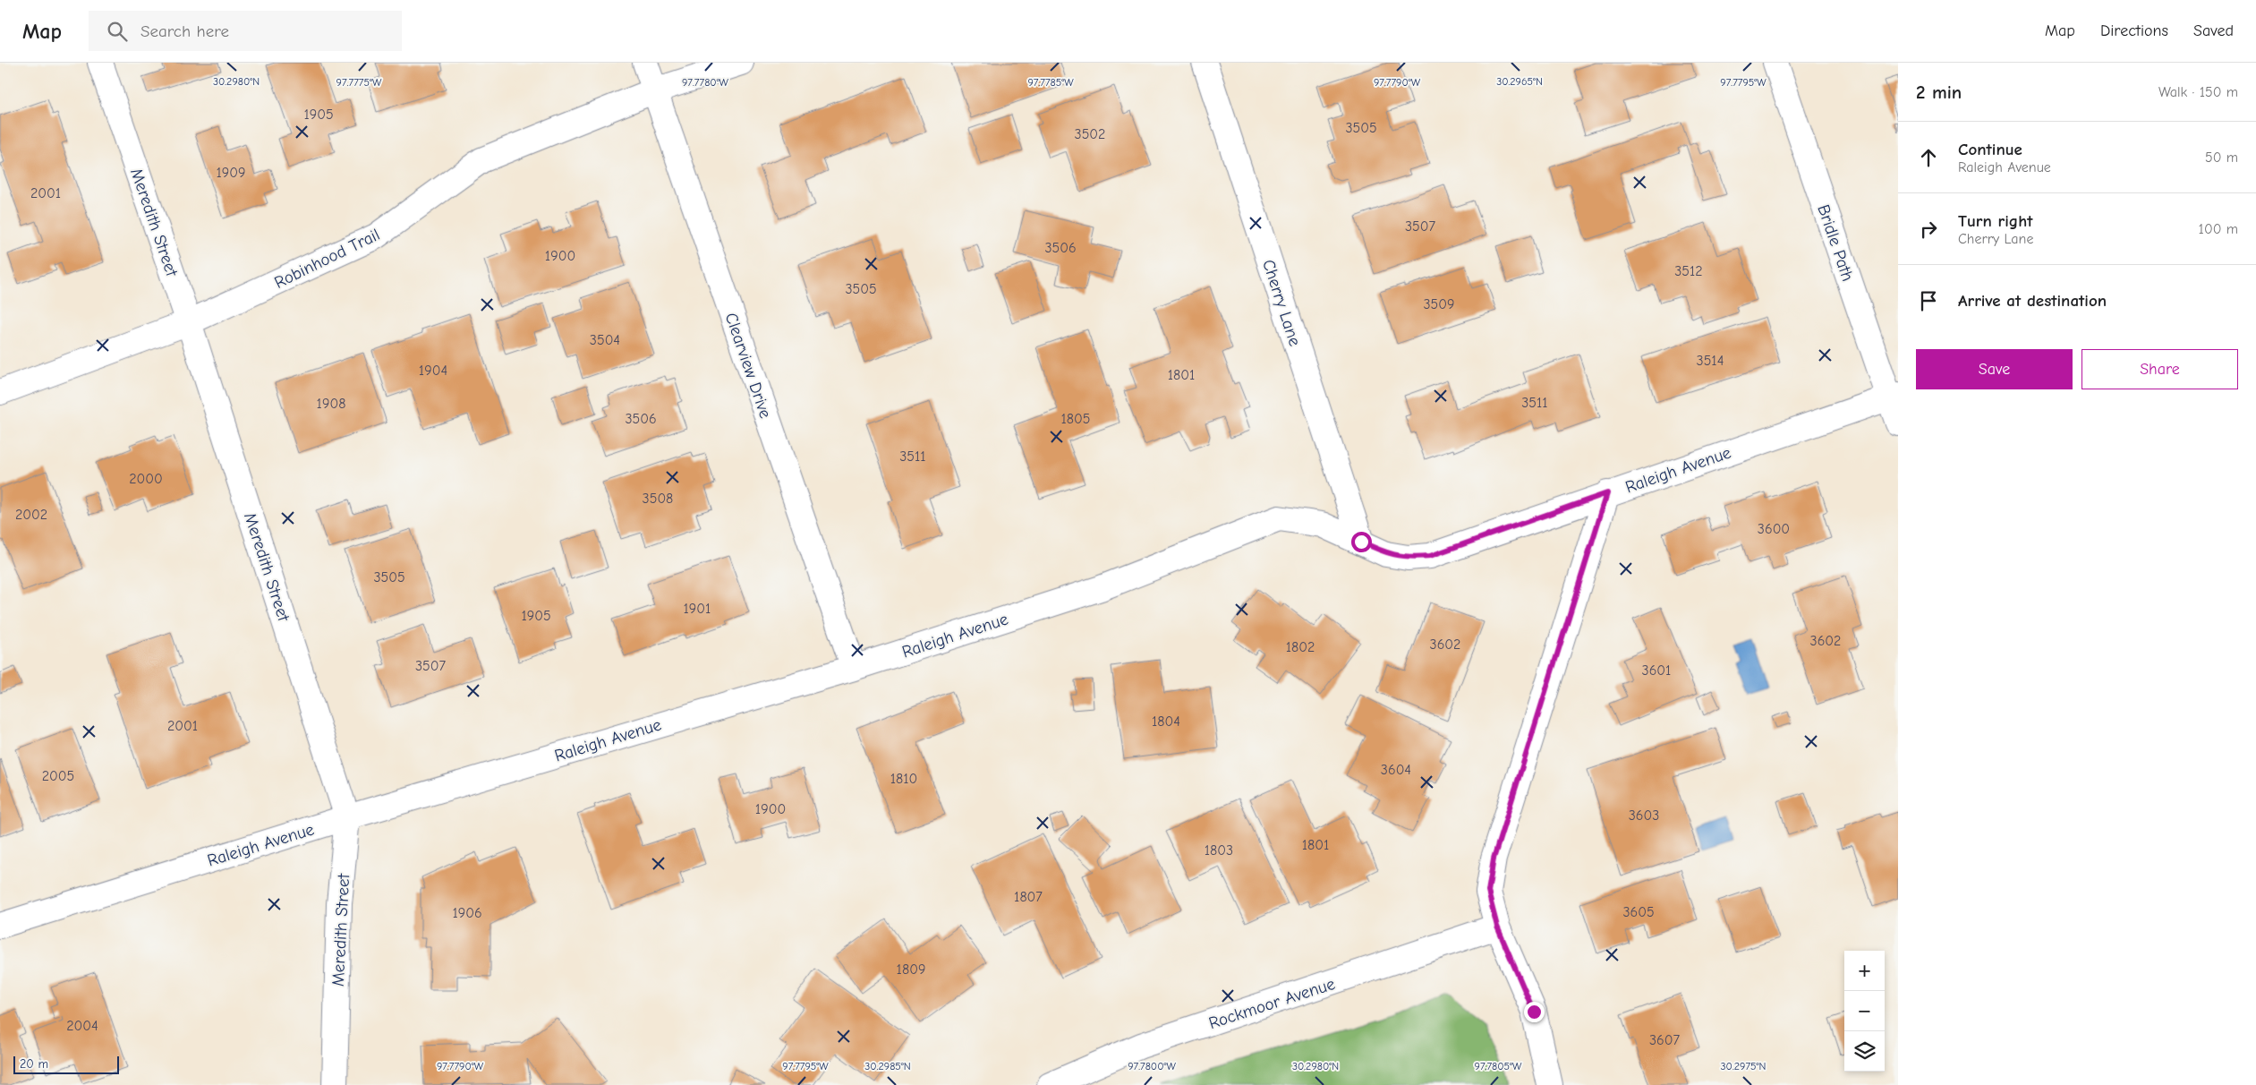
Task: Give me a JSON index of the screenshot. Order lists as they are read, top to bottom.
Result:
{
  "streets": {
    "street": [
      "Meredith Street",
      "Bridle Path",
      "Robinhood Trail",
      "Cherry Lane",
      "Clearview Drive",
      "Raleigh Avenue",
      "Rockmoor Avenue"
    ]
  },
  "crossings": [
    ["Meredith Street", "Robinhood Trail"],
    ["Meredith Street", "Raleigh Avenue"],
    ["Bridle Path", "Raleigh Avenue"],
    ["Robinhood Trail", "Clearview Drive"],
    ["Cherry Lane", "Raleigh Avenue"],
    ["Clearview Drive", "Raleigh Avenue"]
  ],
  "house_numbers": [
    "1905",
    "3505",
    "3502",
    "1909",
    "2001",
    "3507",
    "3506",
    "1900",
    "3512",
    "3505",
    "3509",
    "3504",
    "3514",
    "1904",
    "1801",
    "3511",
    "1908",
    "3506",
    "1805",
    "3511",
    "2000",
    "3508",
    "2002",
    "3600",
    "3505",
    "1901",
    "1905",
    "3602",
    "3602",
    "1802",
    "3507",
    "3601",
    "1804",
    "2001",
    "3604",
    "2005",
    "1810",
    "1900",
    "3603",
    "1801",
    "1803",
    "1807",
    "3605",
    "1906",
    "1809",
    "2004",
    "3607"
  ],
  "scale_bar": "20 m",
  "page": {
    "header": "Map",
    "search": "Search here",
    "nav": ["Map", "Directions", "Saved"],
    "heading": ["2 min", "Walk · 150 m"],
    "list": [
      ["Continue", "Raleigh Avenue", "50 m"],
      ["Turn right", "Cherry Lane", "100 m"],
      "Arrive at destination"
    ],
    "buttons": ["Save", "Share"],
    "map_buttons": ["+", "−"],
    "scale": "20 m"
  },
  "coordinates": [
    "30.2980°N",
    "30.2965°N",
    "97.7775°W",
    "97.7780°W",
    "97.7785°W",
    "97.7790°W",
    "97.7795°W",
    "97.7800°W",
    "97.7805°W",
    "30.2985°N",
    "30.2975°N"
  ]
}
